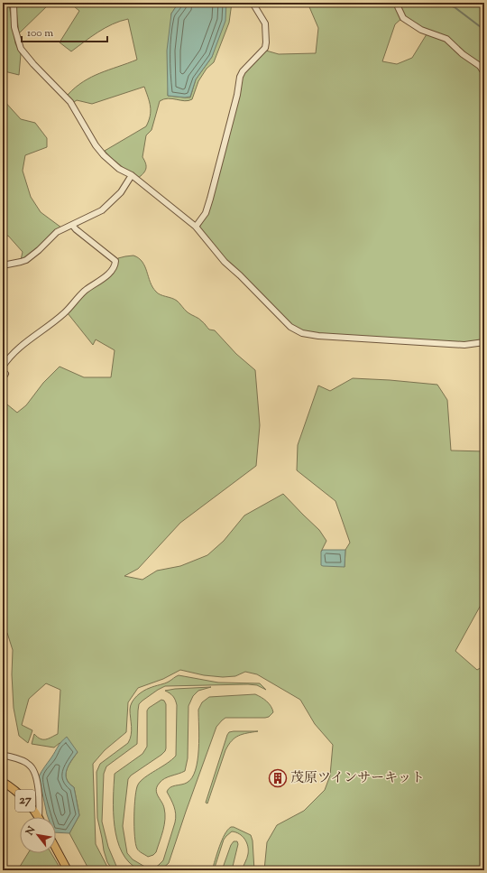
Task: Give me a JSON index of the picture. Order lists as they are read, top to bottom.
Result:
{
  "streets": {
    "main road": ["27"]
  },
  "places": {
    "building": ["茂原ツインサーキット"]
  },
  "scale_bar": "100 m",
  "north": "top left"
}
